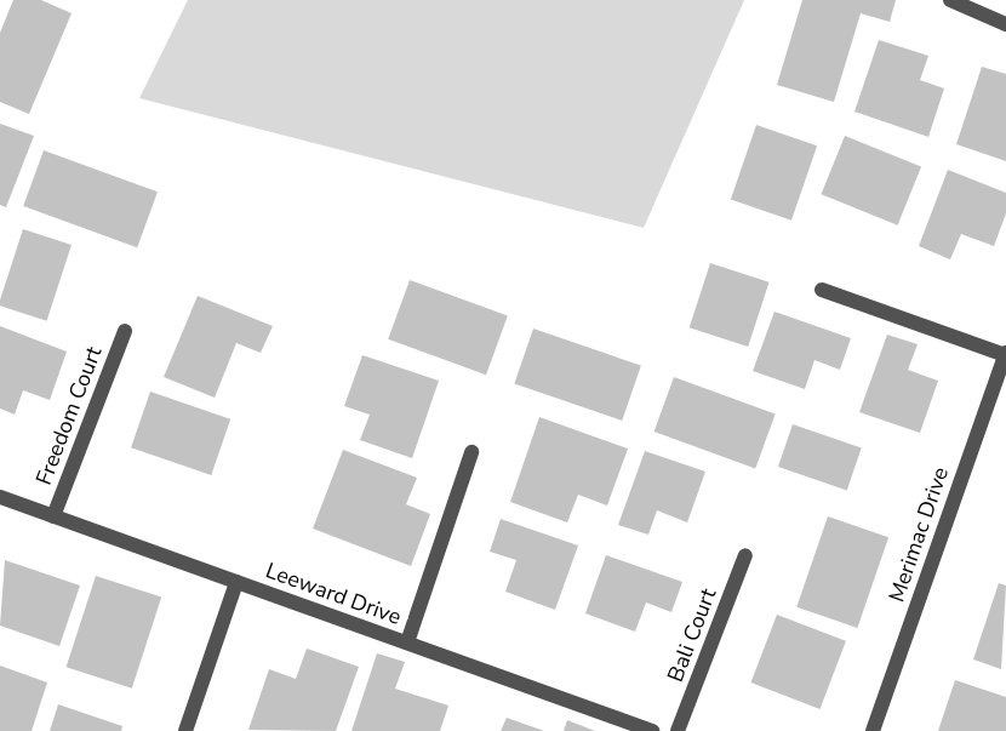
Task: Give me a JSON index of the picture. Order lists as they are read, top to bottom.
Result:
{
  "streets": {
    "street": [
      "Freedom Court",
      "Merimac Drive",
      "Leeward Drive",
      "Bali Court"
    ]
  },
  "crossings": [
    ["Freedom Court", "Leeward Drive"]
  ]
}
